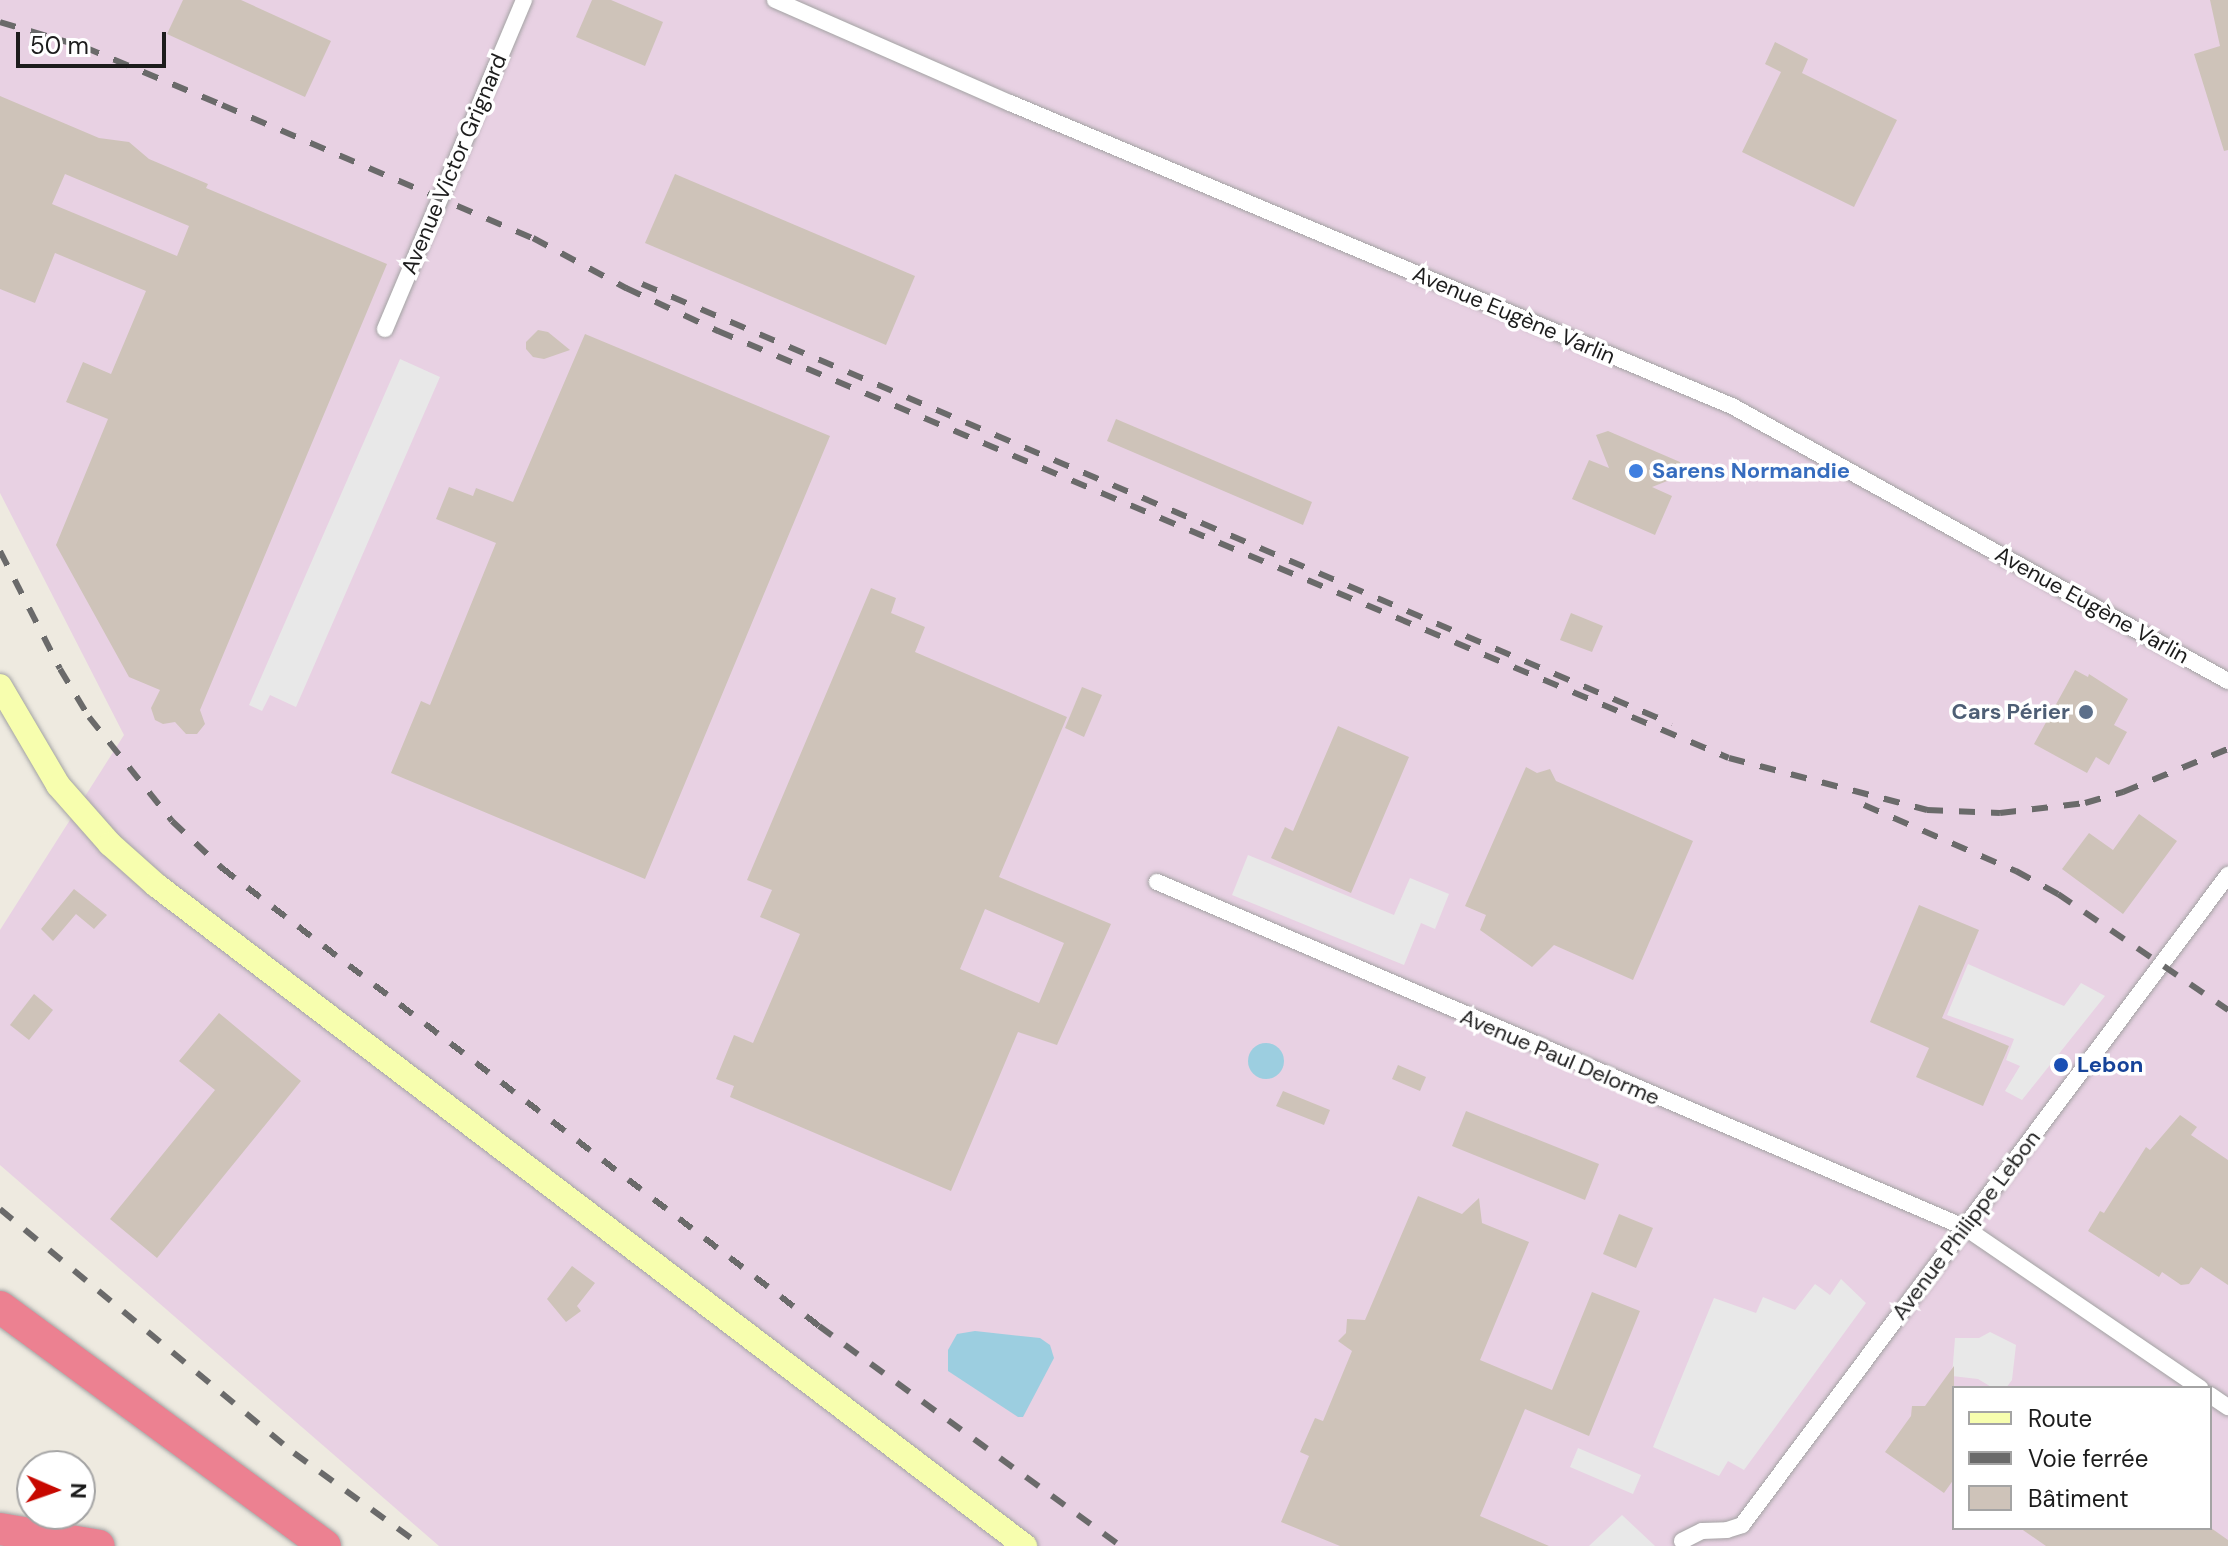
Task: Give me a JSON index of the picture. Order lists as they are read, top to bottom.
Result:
{
  "streets": {
    "street": [
      "Avenue Victor Grignard",
      "Avenue Eugène Varlin",
      "Avenue Paul Delorme",
      "Avenue Philippe Lebon"
    ]
  },
  "crossings": [
    ["Avenue Paul Delorme", "Avenue Philippe Lebon"]
  ],
  "places": ["Sarens Normandie", "Cars Périer", "Lebon"],
  "legend": ["Route", "Voie ferrée", "Bâtiment"],
  "scale_bar": "50 m",
  "north": "right"
}
